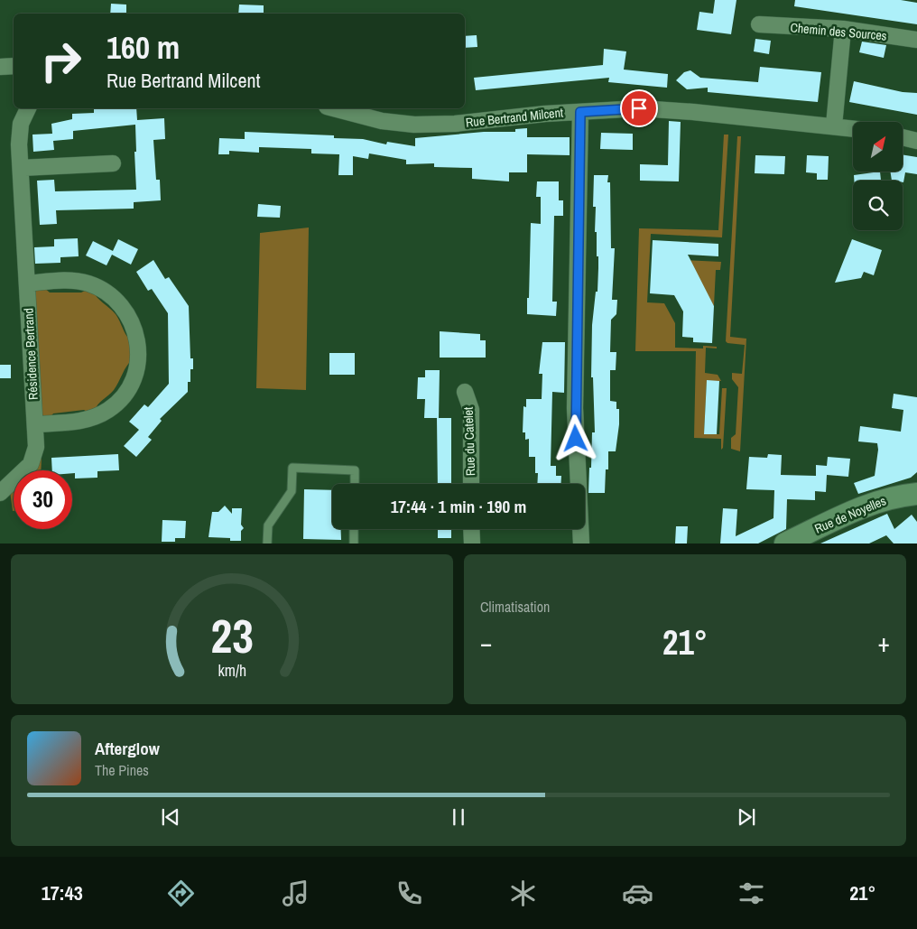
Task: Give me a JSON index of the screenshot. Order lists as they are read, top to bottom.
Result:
{
  "streets": {
    "street": [
      "Chemin des Sources",
      "Rue Bertrand Milcent",
      "Résidence Bertrand",
      "Rue du Catelet",
      "Rue de Noyelles"
    ]
  },
  "north": "top right",
  "page": {
    "turn": ["160 m", "Rue Bertrand Milcent"],
    "limit": "30",
    "trip": "17:44 · 1 min · 190 m",
    "tile": "Climatisation",
    "heat": ["−", "21°", "+"],
    "song": ["Afterglow", "The Pines"],
    "tabs": ["17:43", "21°"],
    "gauge": ["23", "km/h"]
  }
}
